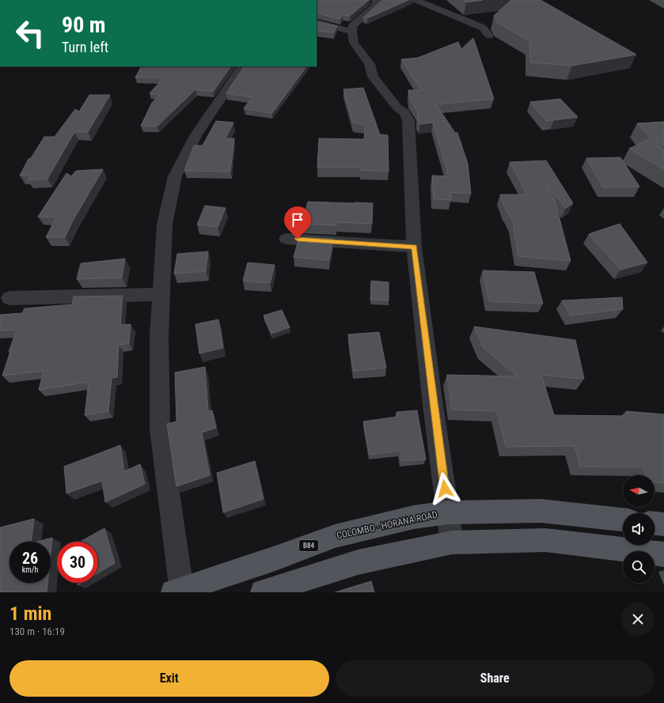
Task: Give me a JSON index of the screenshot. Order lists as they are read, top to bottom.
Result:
{
  "streets": {
    "main road": ["COLOMBO - HORANA ROAD", "B84"]
  },
  "north": "left",
  "page": {
    "turn": ["90 m", "Turn left"],
    "speed": "26 km/h",
    "limit": "30",
    "heading": ["1 min", "130 m · 16:19"],
    "buttons": ["Exit", "Share"]
  }
}
